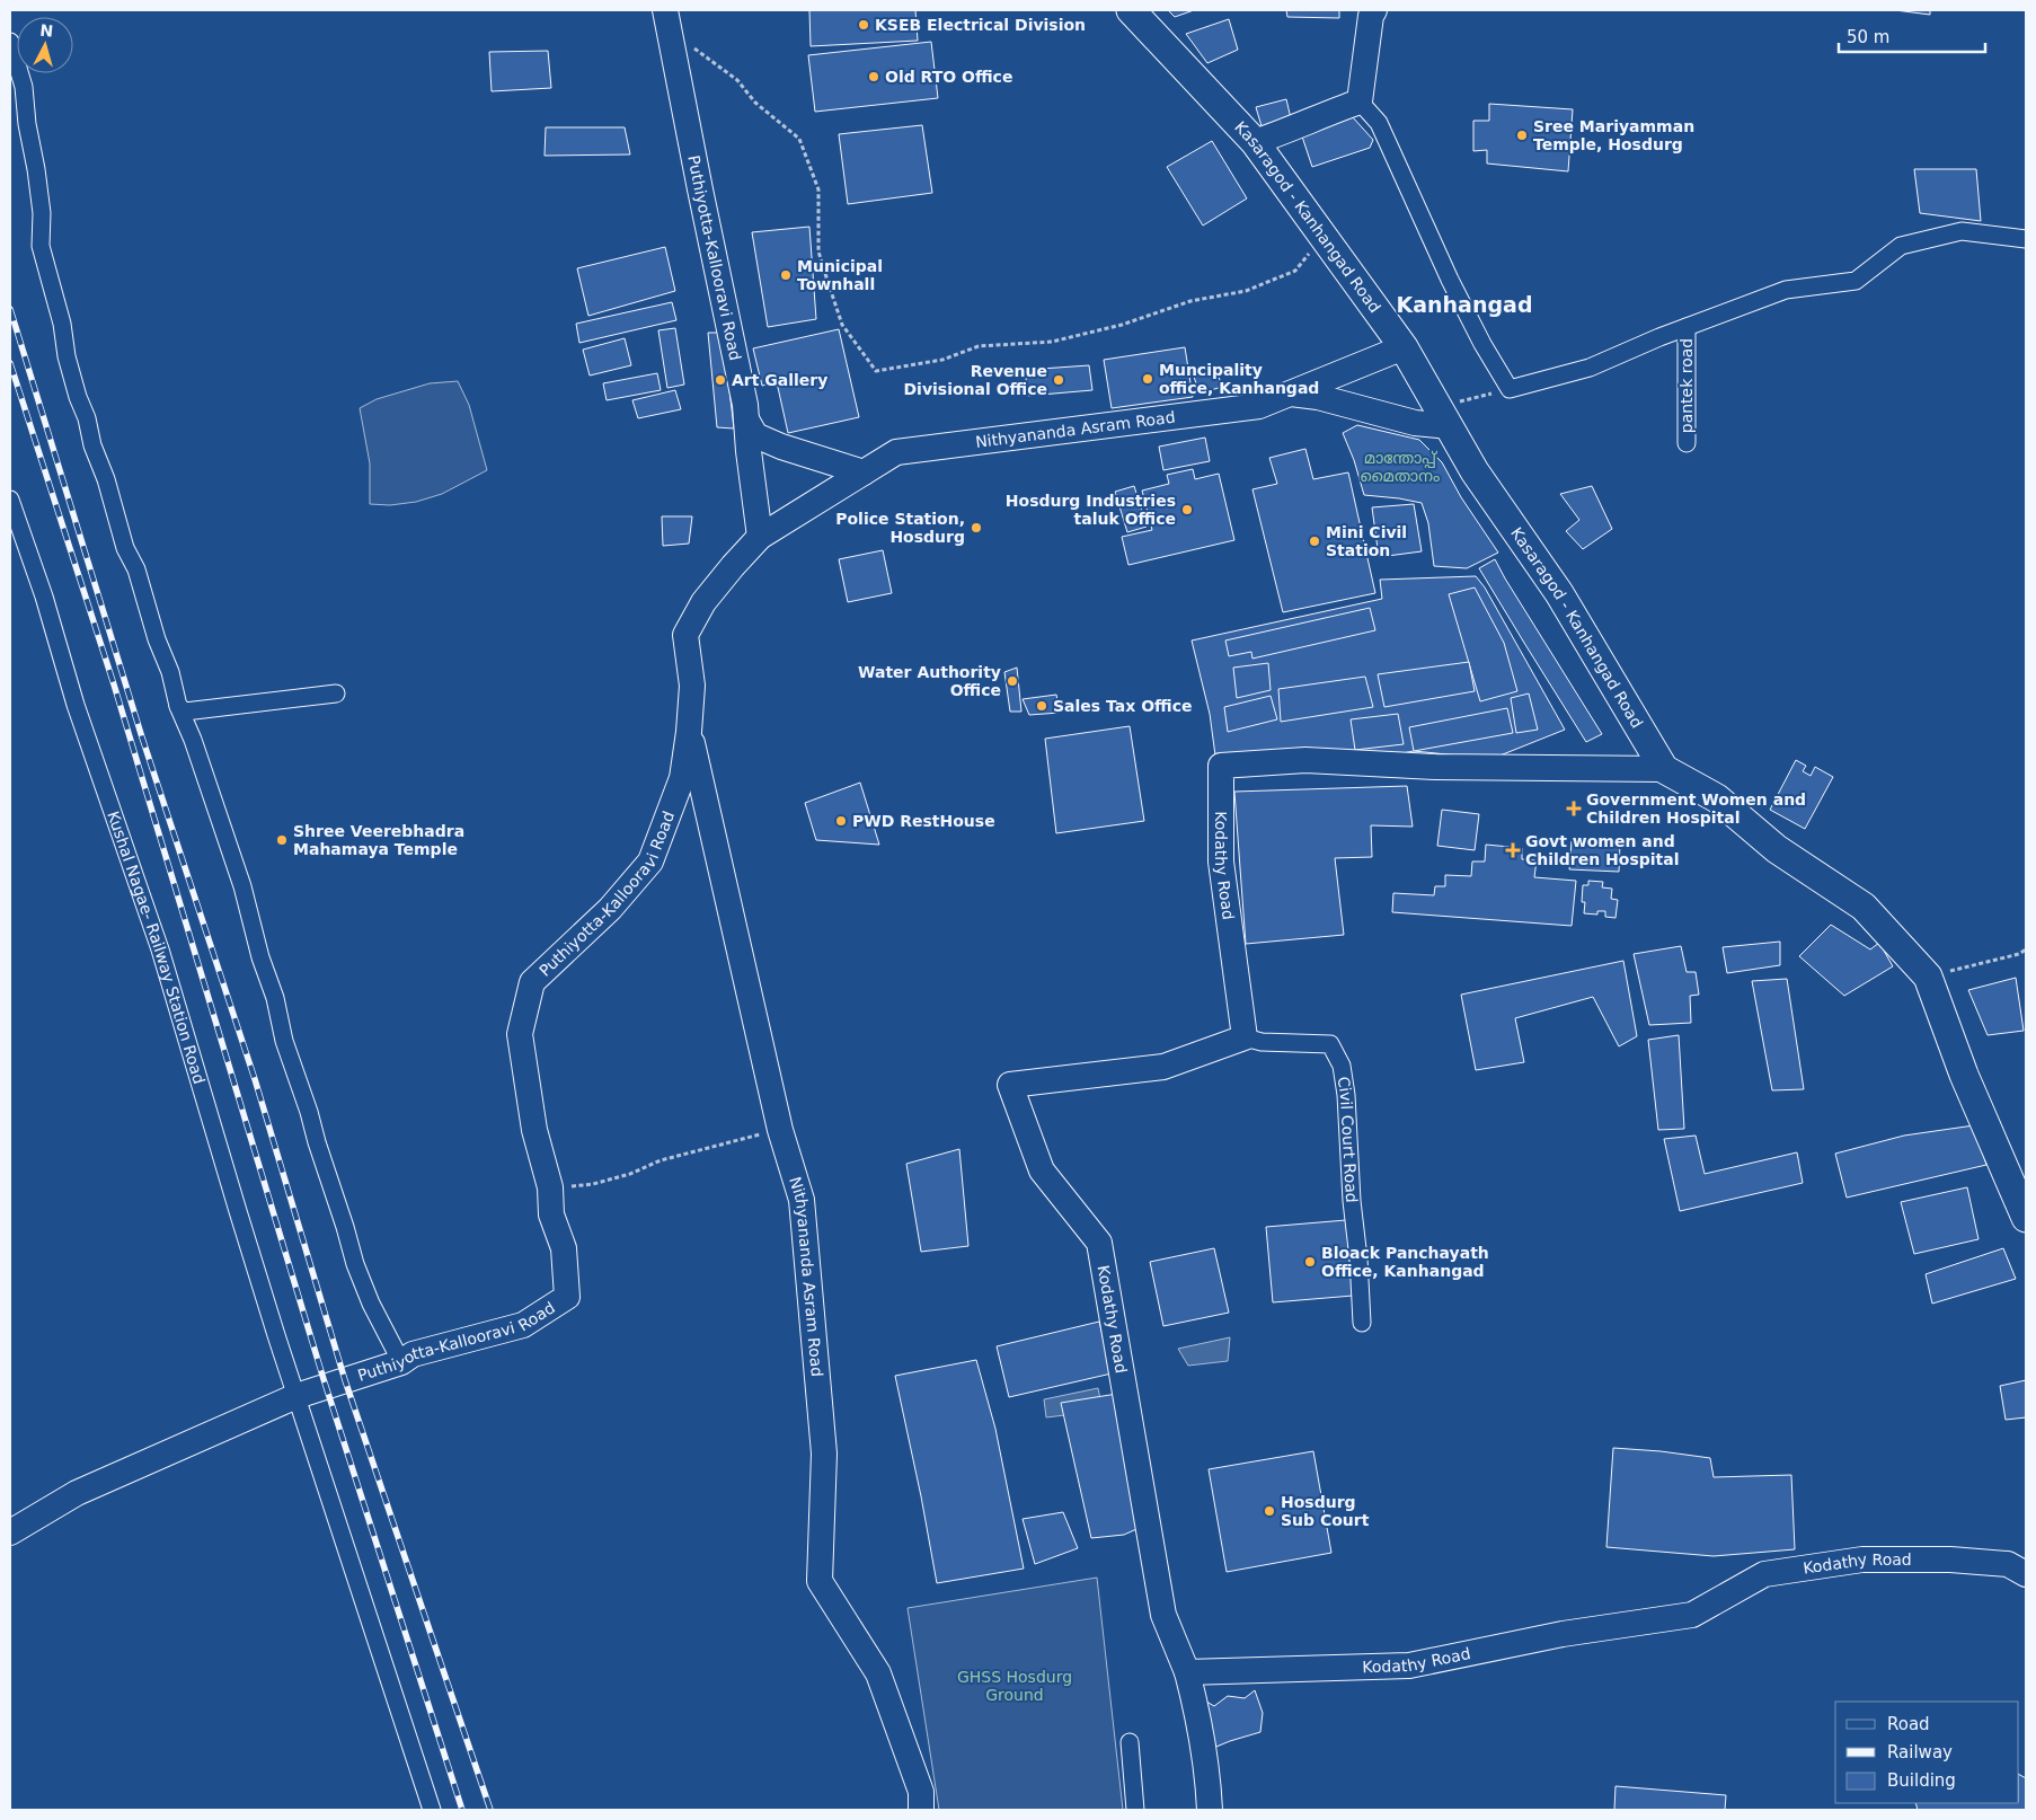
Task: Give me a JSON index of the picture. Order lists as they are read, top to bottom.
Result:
{
  "streets": {
    "main road": ["Kasaragod - Kanhangad Road"],
    "street": [
      "Puthiyotta-Kallooravi Road",
      "pantek road",
      "Nithyananda Asram Road",
      "Kodathy Road",
      "Kushal Nagae- Railway Station Road",
      "Civil Court Road"
    ]
  },
  "crossings": [
    ["Kasaragod - Kanhangad Road", "Nithyananda Asram Road"],
    ["Kasaragod - Kanhangad Road", "Kodathy Road"],
    ["Puthiyotta-Kallooravi Road", "Nithyananda Asram Road"],
    ["Puthiyotta-Kallooravi Road", "Kushal Nagae- Railway Station Road"],
    ["Kodathy Road", "Civil Court Road"]
  ],
  "districts": ["Kanhangad"],
  "parks": ["മാന്തോപ്പ് മൈതാനം", "GHSS Hosdurg Ground"],
  "places": {
    "other": [
      "KSEB Electrical Division",
      "Old RTO Office",
      "Sree Mariyamman Temple, Hosdurg",
      "Municipal Townhall",
      "Muncipality office, Kanhangad",
      "Art Gallery",
      "Revenue Divisional Office",
      "Hosdurg Industries taluk Office",
      "Police Station, Hosdurg",
      "Mini Civil Station",
      "Water Authority Office",
      "Sales Tax Office",
      "PWD RestHouse",
      "Shree Veerebhadra Mahamaya Temple",
      "Bloack Panchayath Office, Kanhangad",
      "Hosdurg Sub Court"
    ],
    "health": ["Government Women and Children Hospital", "Govt women and Children Hospital"]
  },
  "legend": ["Road", "Railway", "Building"],
  "scale_bar": "50 m",
  "north": "top"
}
